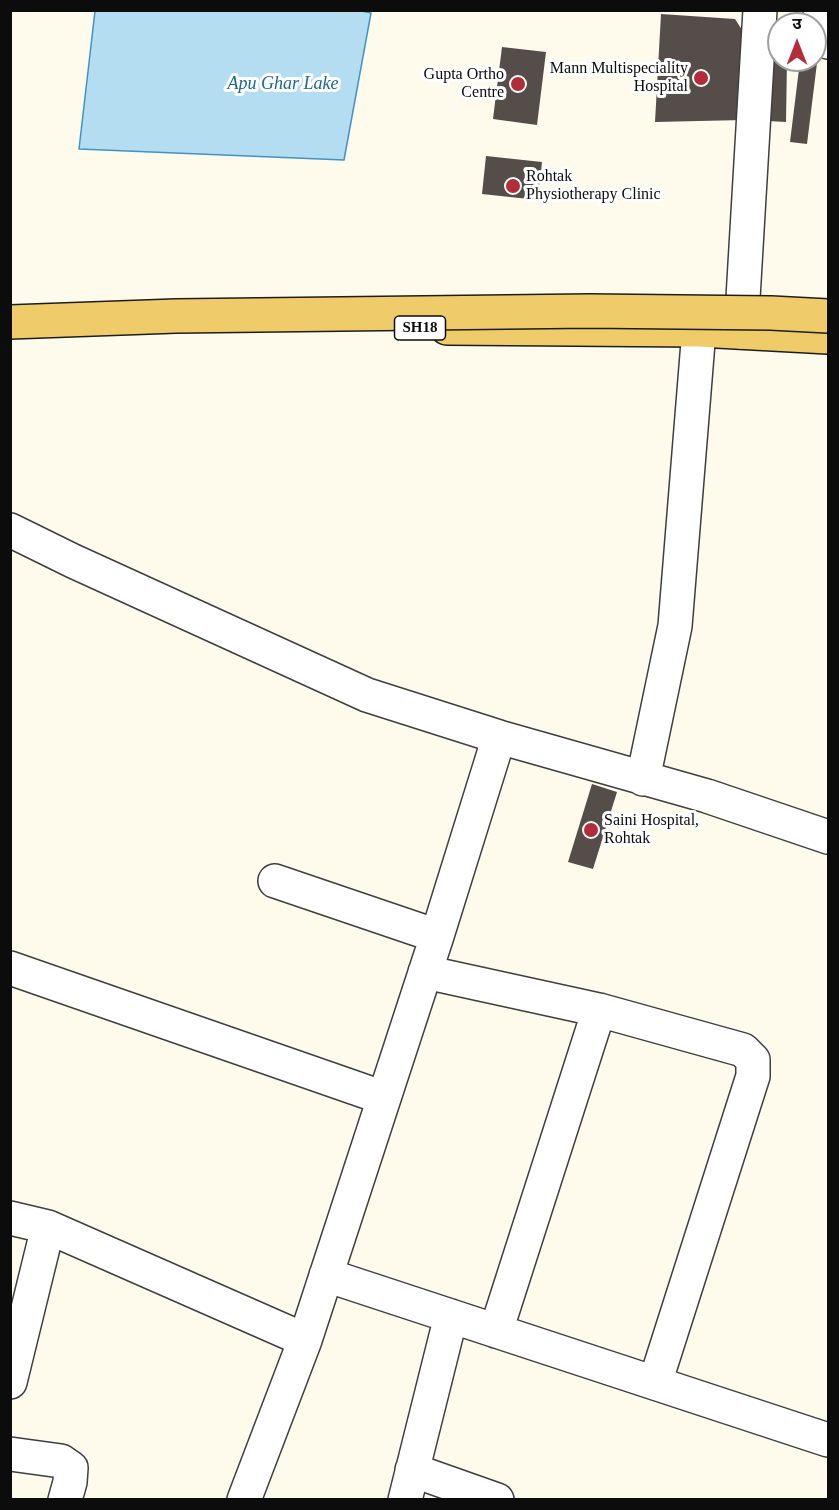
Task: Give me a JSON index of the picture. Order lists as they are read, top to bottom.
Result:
{
  "streets": {
    "main road": ["SH18"]
  },
  "water": ["Apu Ghar Lake"],
  "places": [
    "Mann Multispeciality Hospital",
    "Gupta Ortho Centre",
    "Rohtak Physiotherapy Clinic",
    "Saini Hospital, Rohtak"
  ],
  "north": "top"
}
